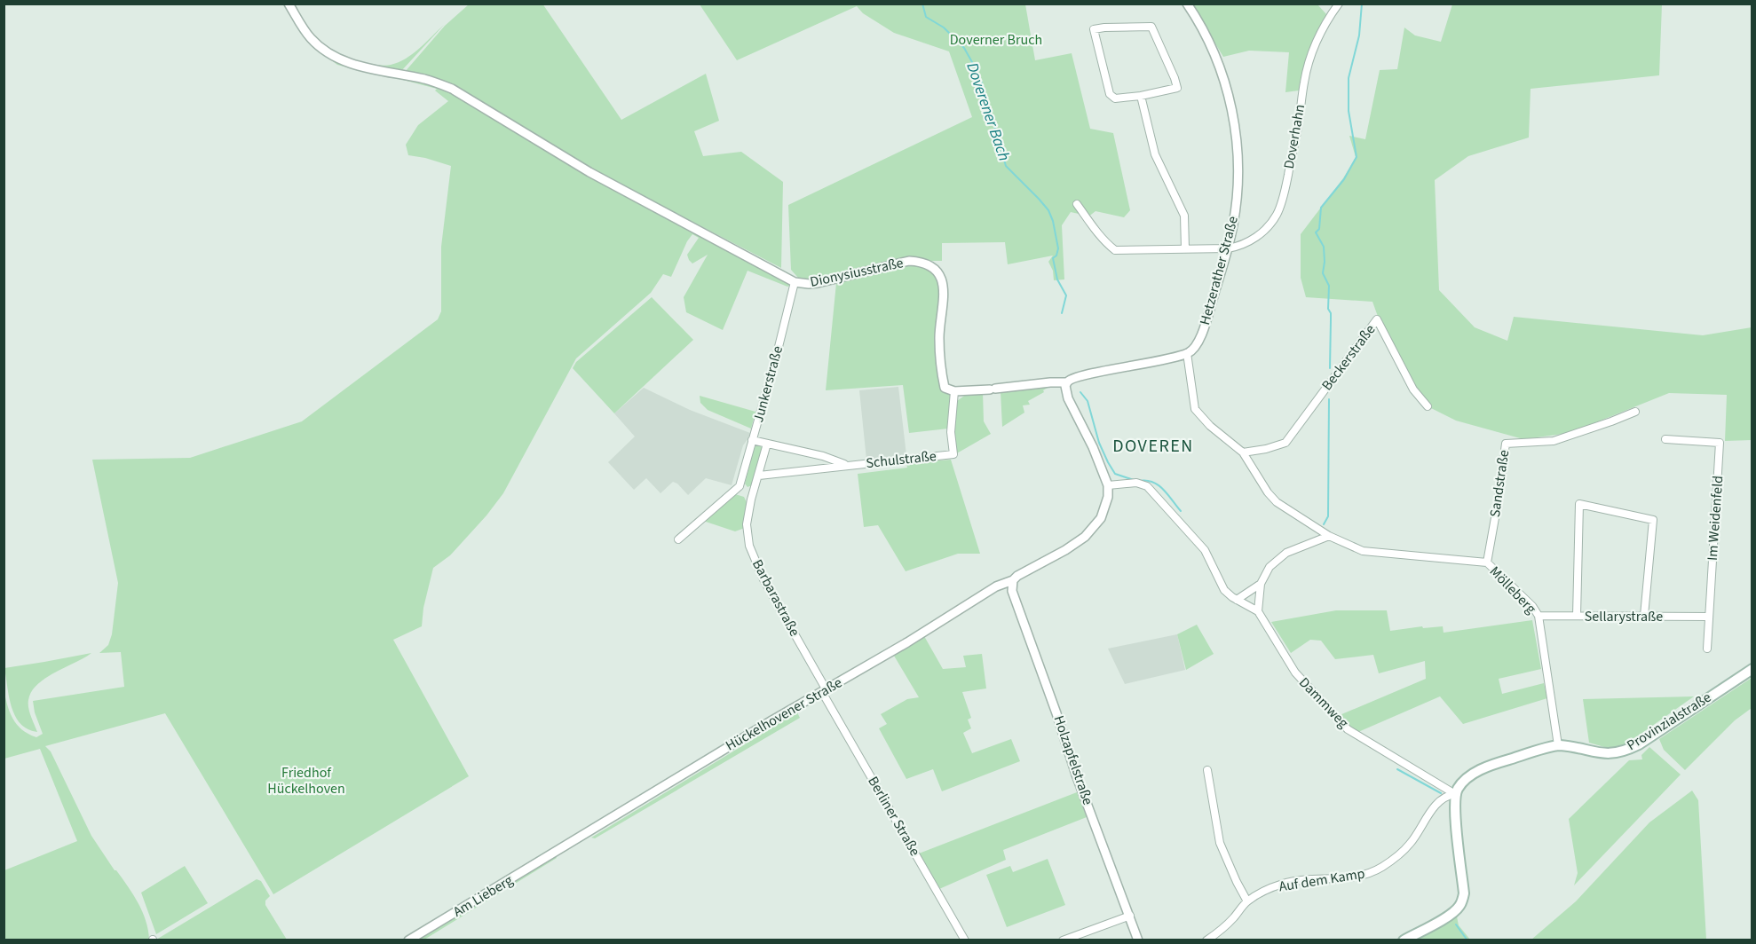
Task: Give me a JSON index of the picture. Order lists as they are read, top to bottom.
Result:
{
  "streets": {
    "main road": ["Provinzialstraße"],
    "street": [
      "Doverhahn",
      "Hetzerather Straße",
      "Dionysiusstraße",
      "Beckerstraße",
      "Junkerstraße",
      "Schulstraße",
      "Sandstraße",
      "Im Weidenfeld",
      "Mölleberg",
      "Barbarastraße",
      "Sellarystraße",
      "Dammweg",
      "Hückelhovener Straße",
      "Holzapfelstraße",
      "Berliner Straße",
      "Auf dem Kamp",
      "Am Lieberg"
    ]
  },
  "crossings": [
    ["Doverhahn", "Hetzerather Straße"],
    ["Hetzerather Straße", "Mölleberg"],
    ["Dionysiusstraße", "Junkerstraße"],
    ["Dionysiusstraße", "Schulstraße"],
    ["Beckerstraße", "Mölleberg"],
    ["Junkerstraße", "Schulstraße"],
    ["Schulstraße", "Barbarastraße"],
    ["Sandstraße", "Mölleberg"],
    ["Im Weidenfeld", "Sellarystraße"],
    ["Mölleberg", "Sellarystraße"],
    ["Mölleberg", "Provinzialstraße"],
    ["Barbarastraße", "Hückelhovener Straße"],
    ["Barbarastraße", "Berliner Straße"],
    ["Dammweg", "Provinzialstraße"],
    ["Dammweg", "Auf dem Kamp"],
    ["Hückelhovener Straße", "Holzapfelstraße"],
    ["Hückelhovener Straße", "Berliner Straße"],
    ["Hückelhovener Straße", "Am Lieberg"],
    ["Provinzialstraße", "Auf dem Kamp"]
  ],
  "districts": ["DOVEREN"],
  "water": ["Doverener Bach"],
  "parks": ["Doverner Bruch", "Friedhof Hückelhoven"]
}
